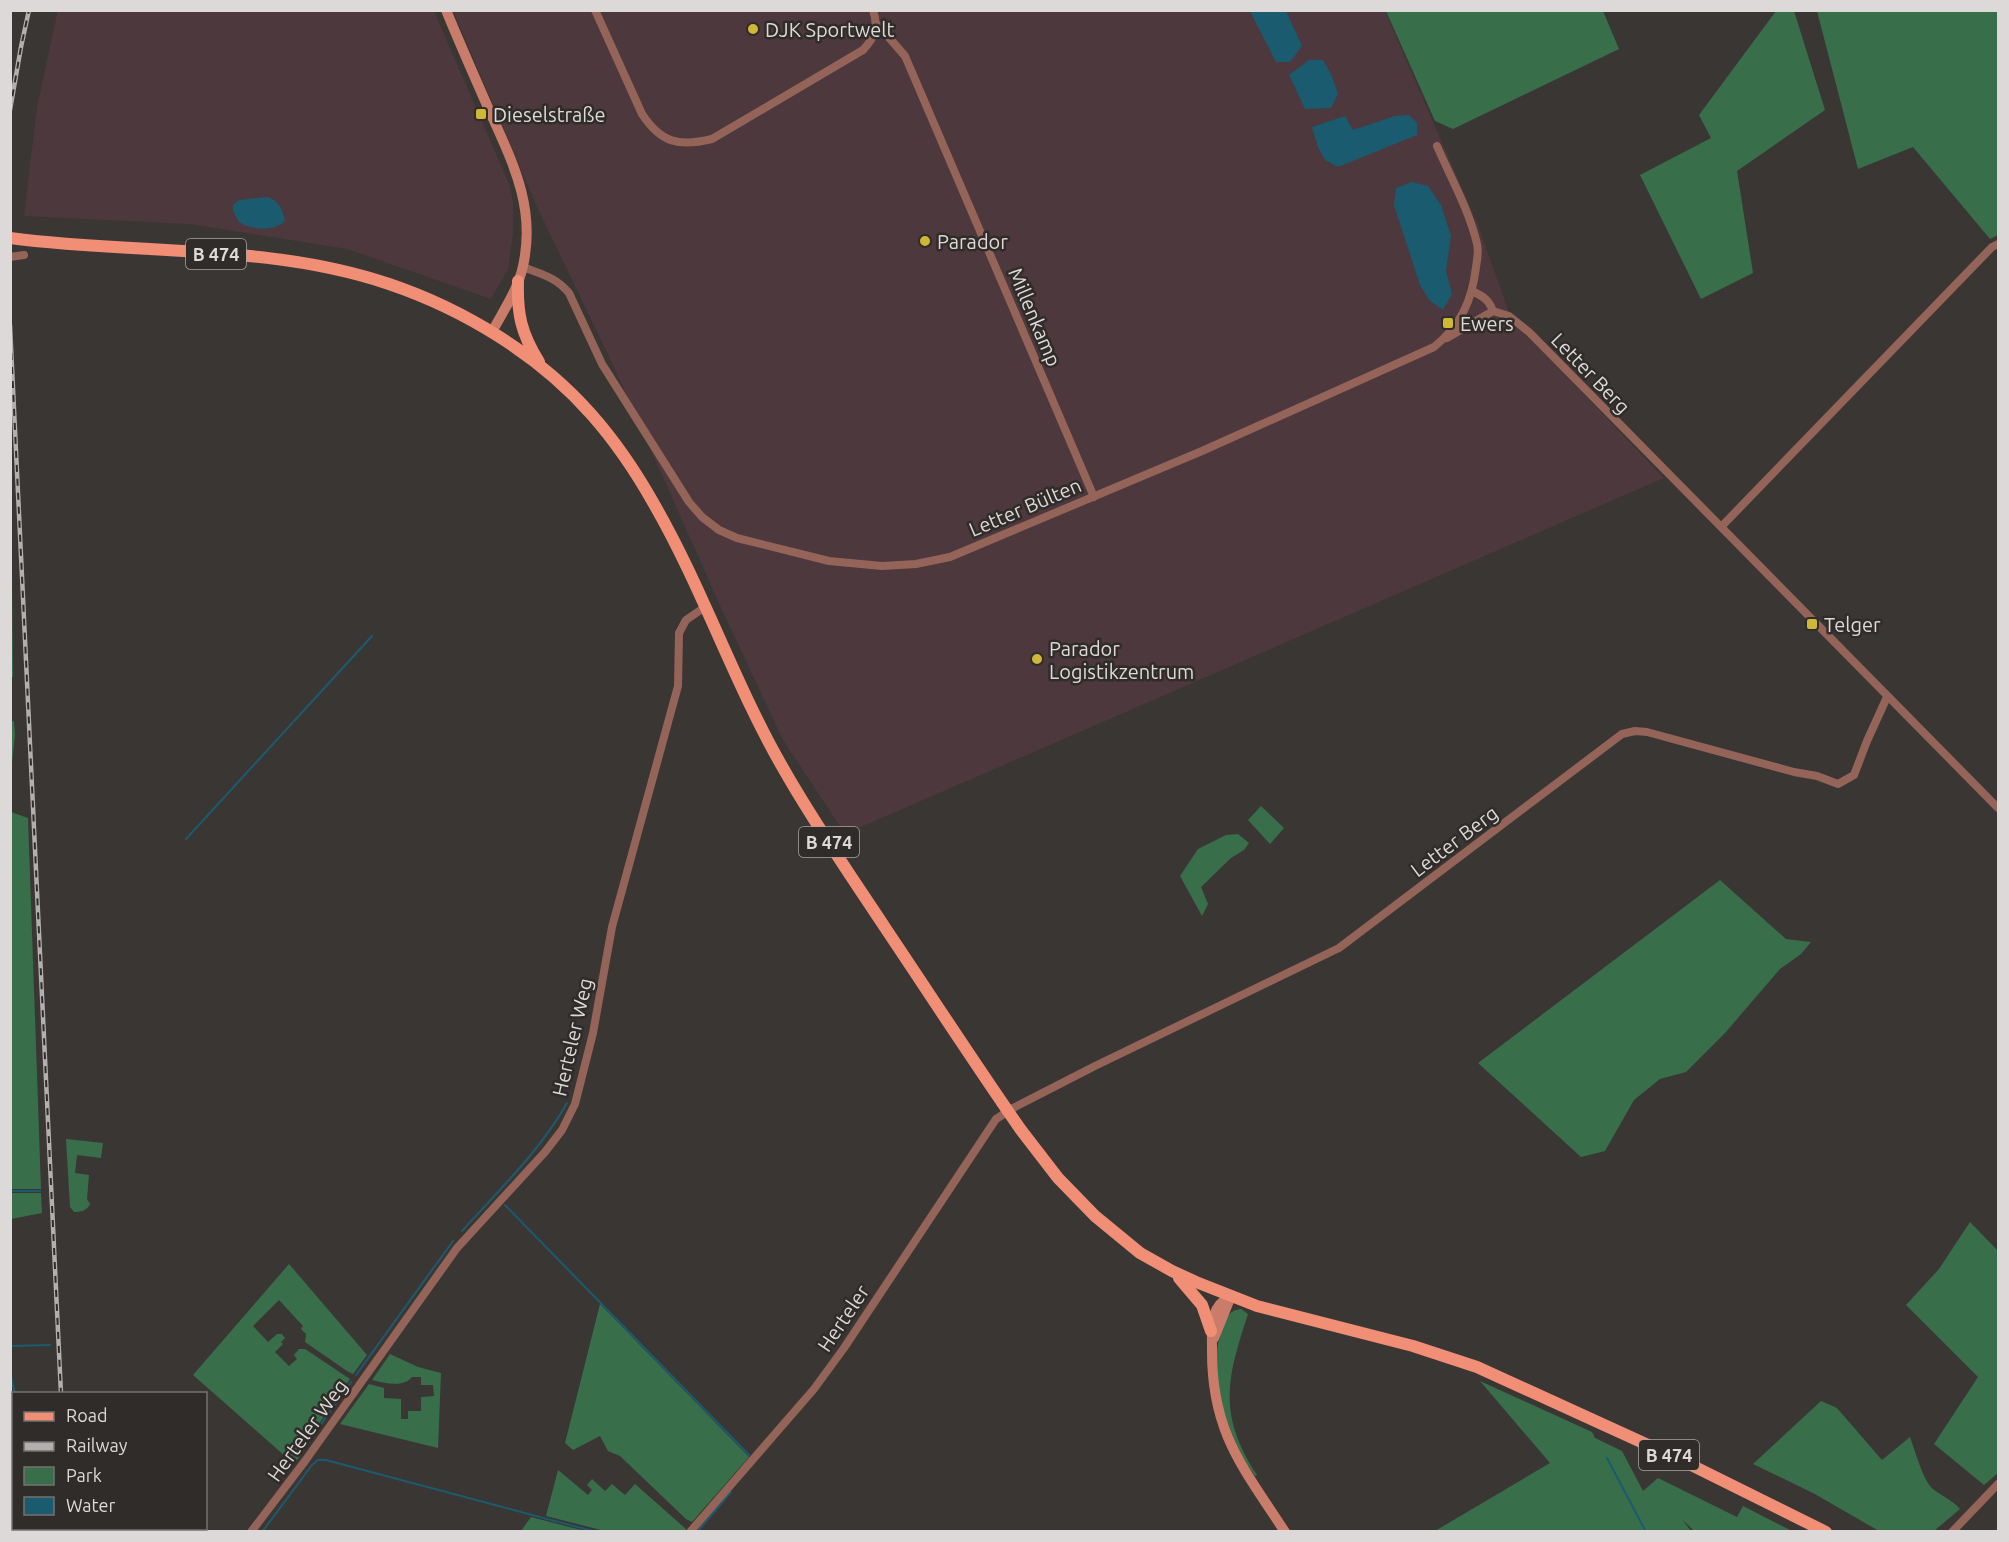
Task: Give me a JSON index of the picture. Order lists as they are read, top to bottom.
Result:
{
  "streets": {
    "main road": ["B 474"],
    "street": [
      "Millenkamp",
      "Letter Berg",
      "Letter Bülten",
      "Herteler Weg",
      "Herteler"
    ]
  },
  "crossings": [
    ["B 474", "Letter Berg"],
    ["B 474", "Herteler Weg"],
    ["B 474", "Herteler"],
    ["Millenkamp", "Letter Bülten"],
    ["Letter Berg", "Herteler"]
  ],
  "places": {
    "other": ["DJK Sportwelt", "Parador", "Parador Logistikzentrum"],
    "transit": ["Dieselstraße", "Ewers", "Telger"]
  },
  "legend": [
    "Road",
    "Railway",
    "Park",
    "Water"
  ]
}
